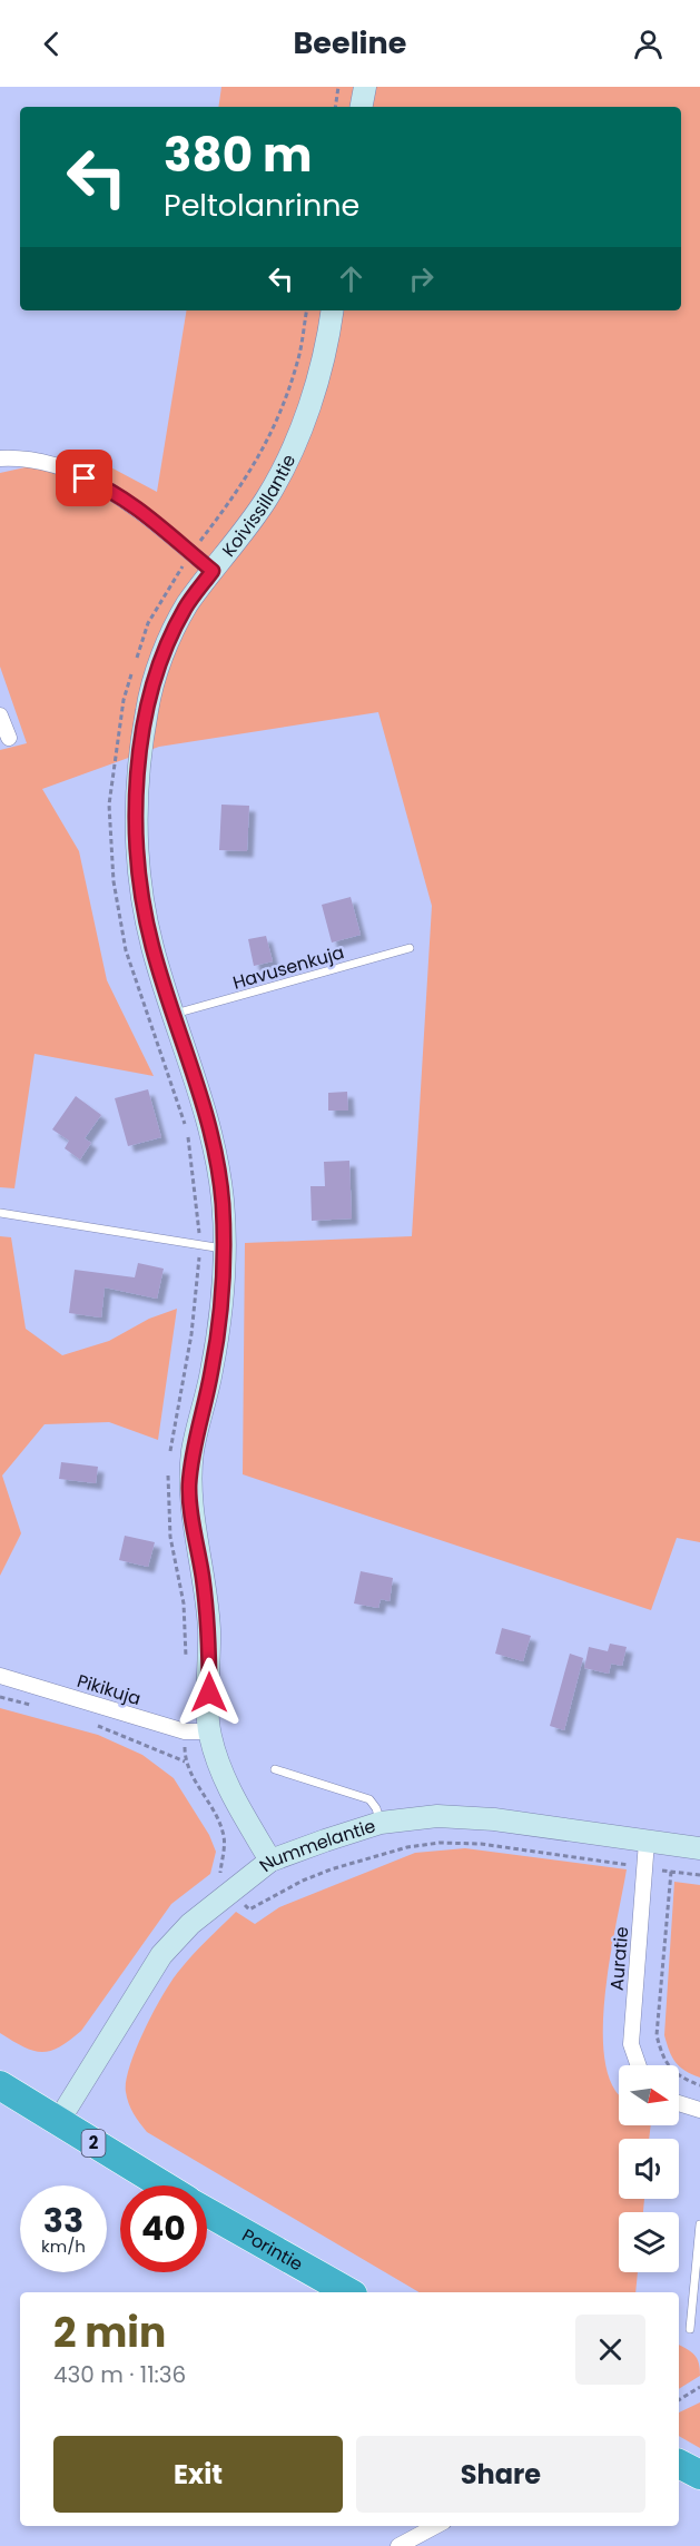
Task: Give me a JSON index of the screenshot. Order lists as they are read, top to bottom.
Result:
{
  "streets": {
    "highway": ["2", "Porintie"],
    "street": [
      "Koivissillantie",
      "Pikikuja",
      "Nummelantie",
      "Auratie"
    ],
    "lane": ["Havusenkuja"]
  },
  "crossings": [
    ["Koivissillantie", "Havusenkuja"],
    ["Koivissillantie", "Pikikuja"],
    ["Koivissillantie", "Nummelantie"],
    ["Nummelantie", "Auratie"],
    ["Nummelantie", "2"]
  ],
  "north": "right",
  "page": {
    "header": "Beeline",
    "turn": ["380 m", "Peltolanrinne"],
    "speed": "33 km/h",
    "limit": "40",
    "heading": ["2 min", "430 m · 11:36"],
    "buttons": ["Exit", "Share"]
  }
}
